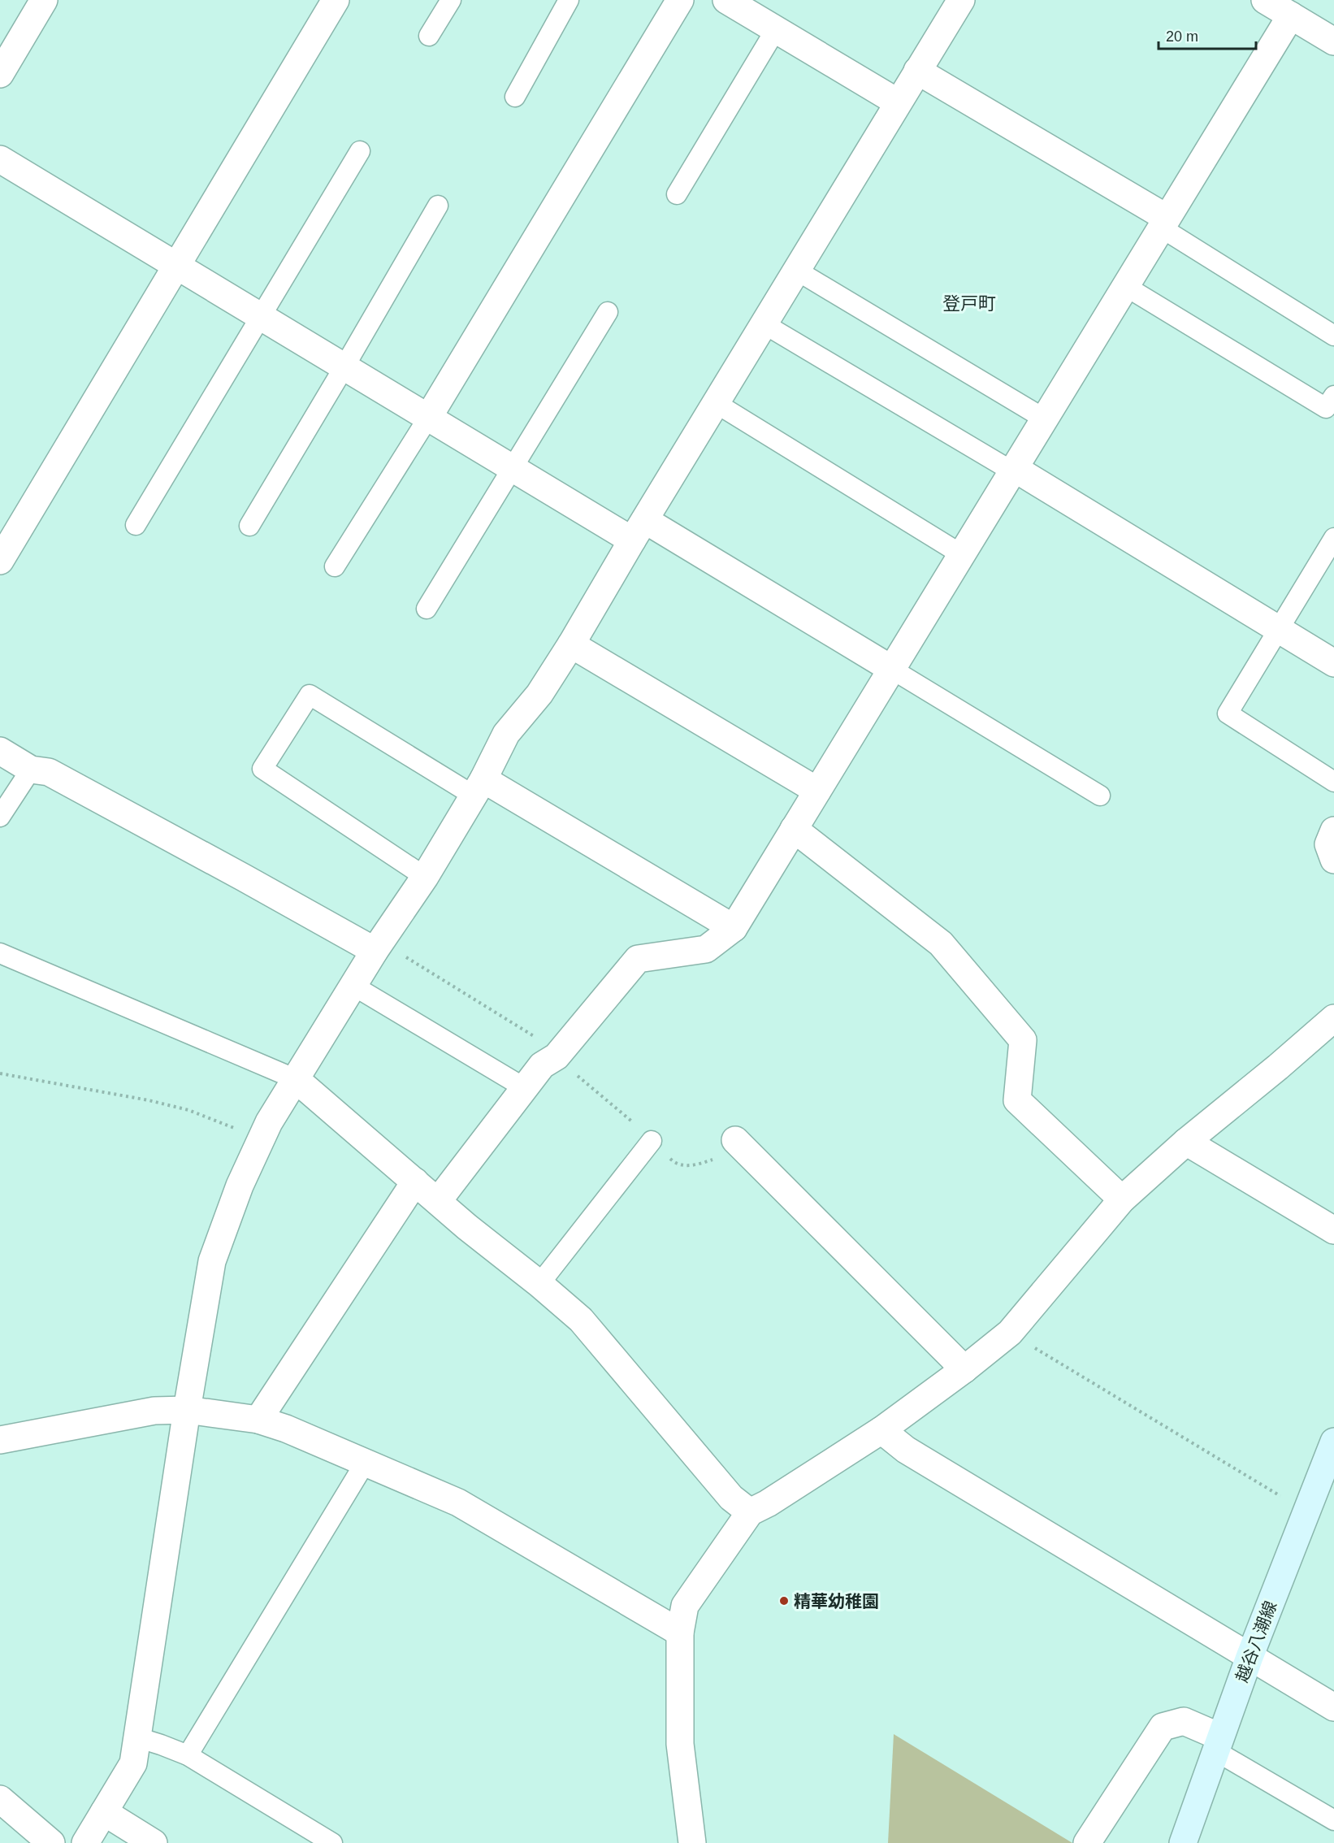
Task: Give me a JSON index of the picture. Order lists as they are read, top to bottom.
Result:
{
  "streets": {
    "main road": ["越谷八潮線"]
  },
  "districts": ["登戸町"],
  "places": ["精華幼稚園"],
  "scale_bar": "20 m"
}
